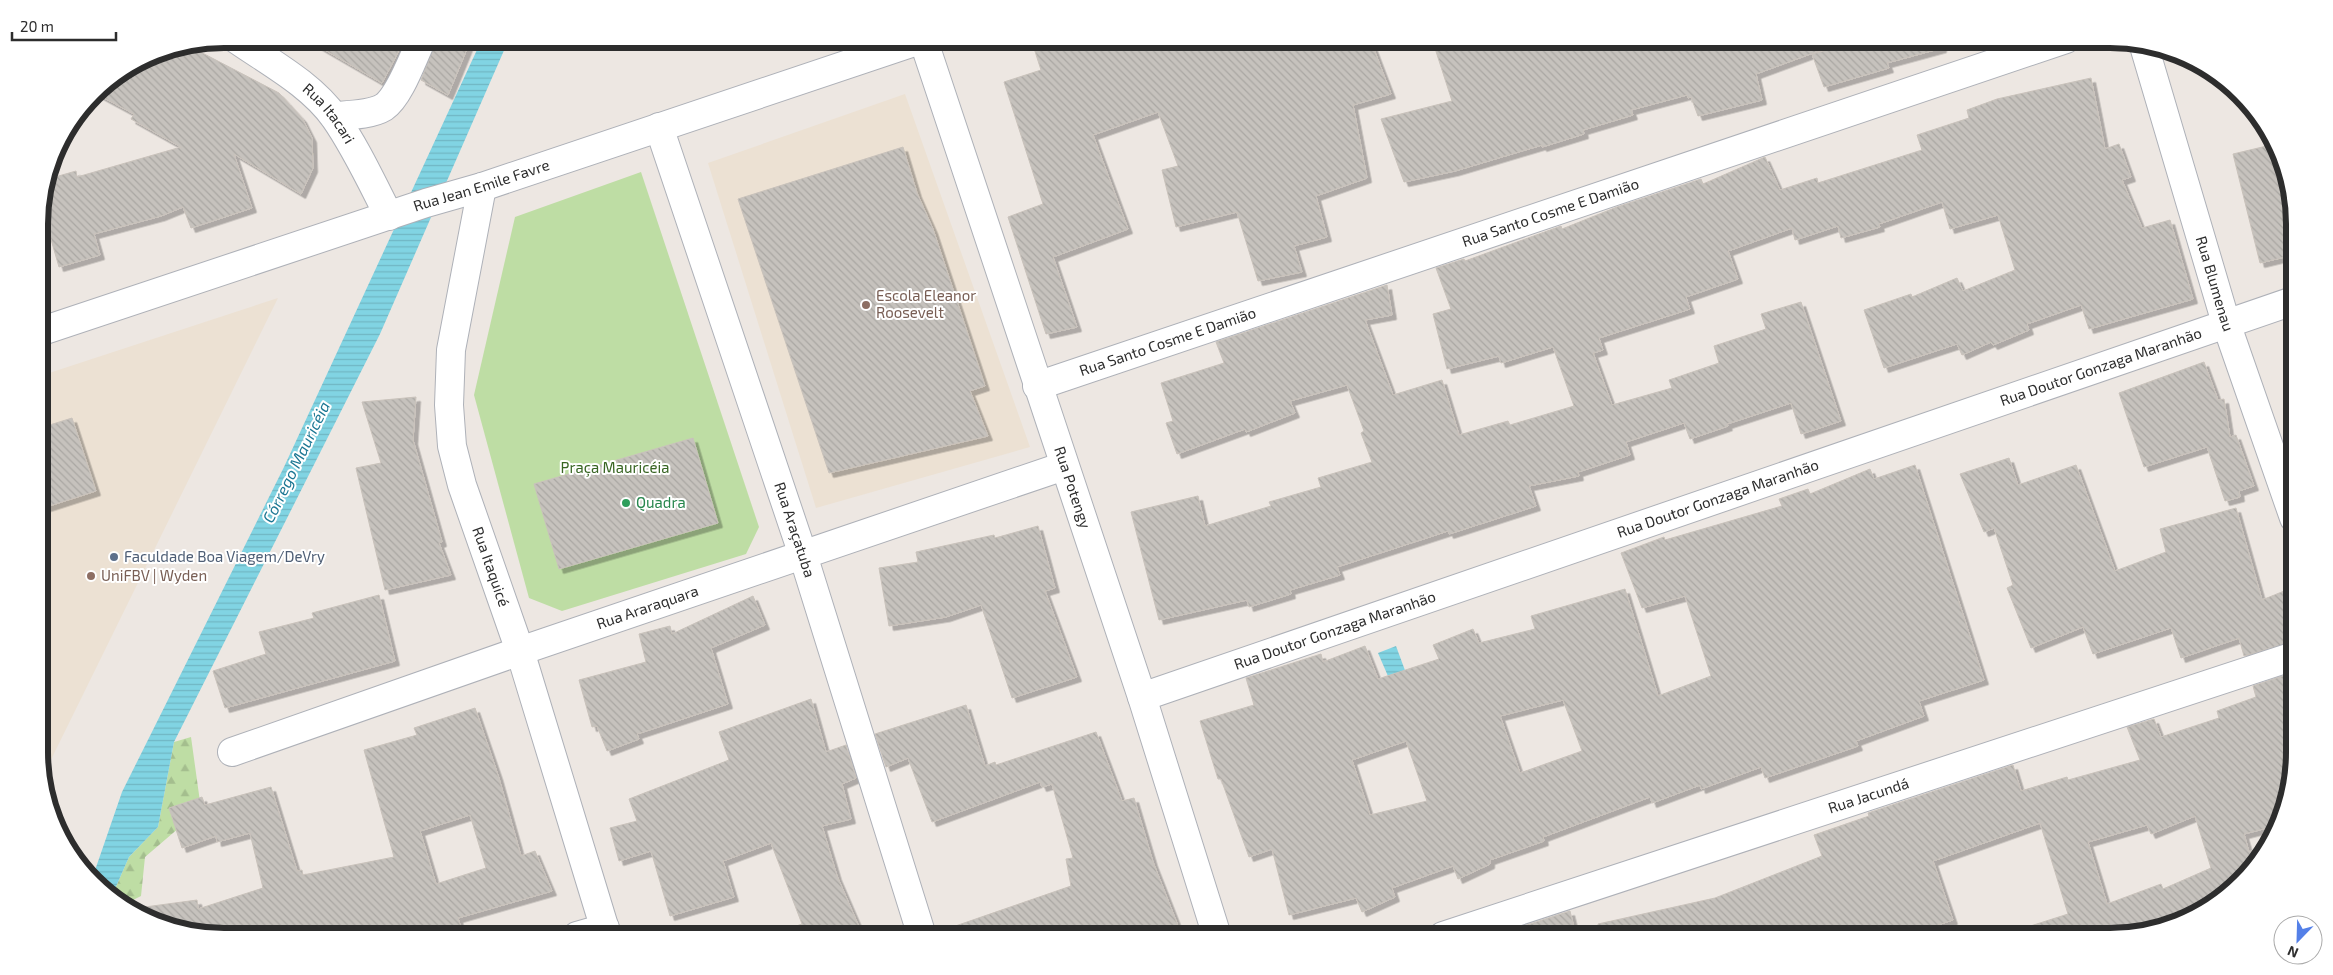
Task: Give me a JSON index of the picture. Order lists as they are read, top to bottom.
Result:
{
  "streets": {
    "street": [
      "Rua Itacari",
      "Rua Jean Emile Favre",
      "Rua Santo Cosme E Damião",
      "Rua Blumenau",
      "Rua Doutor Gonzaga Maranhão",
      "Rua Potengy",
      "Rua Araçatuba",
      "Rua Itaquicé",
      "Rua Araraquara",
      "Rua Jacundá"
    ]
  },
  "crossings": [
    ["Rua Itacari", "Rua Jean Emile Favre"],
    ["Rua Jean Emile Favre", "Rua Araçatuba"],
    ["Rua Jean Emile Favre", "Rua Itaquicé"],
    ["Rua Santo Cosme E Damião", "Rua Potengy"],
    ["Rua Blumenau", "Rua Doutor Gonzaga Maranhão"],
    ["Rua Doutor Gonzaga Maranhão", "Rua Potengy"],
    ["Rua Potengy", "Rua Araraquara"],
    ["Rua Araçatuba", "Rua Araraquara"],
    ["Rua Itaquicé", "Rua Araraquara"]
  ],
  "water": ["Córrego Mauricéia"],
  "parks": ["Praça Mauricéia"],
  "places": [
    "Escola Eleanor Roosevelt",
    "Quadra",
    "Faculdade Boa Viagem/DeVry",
    "UniFBV | Wyden"
  ],
  "scale_bar": "20 m",
  "north": "bottom left"
}
